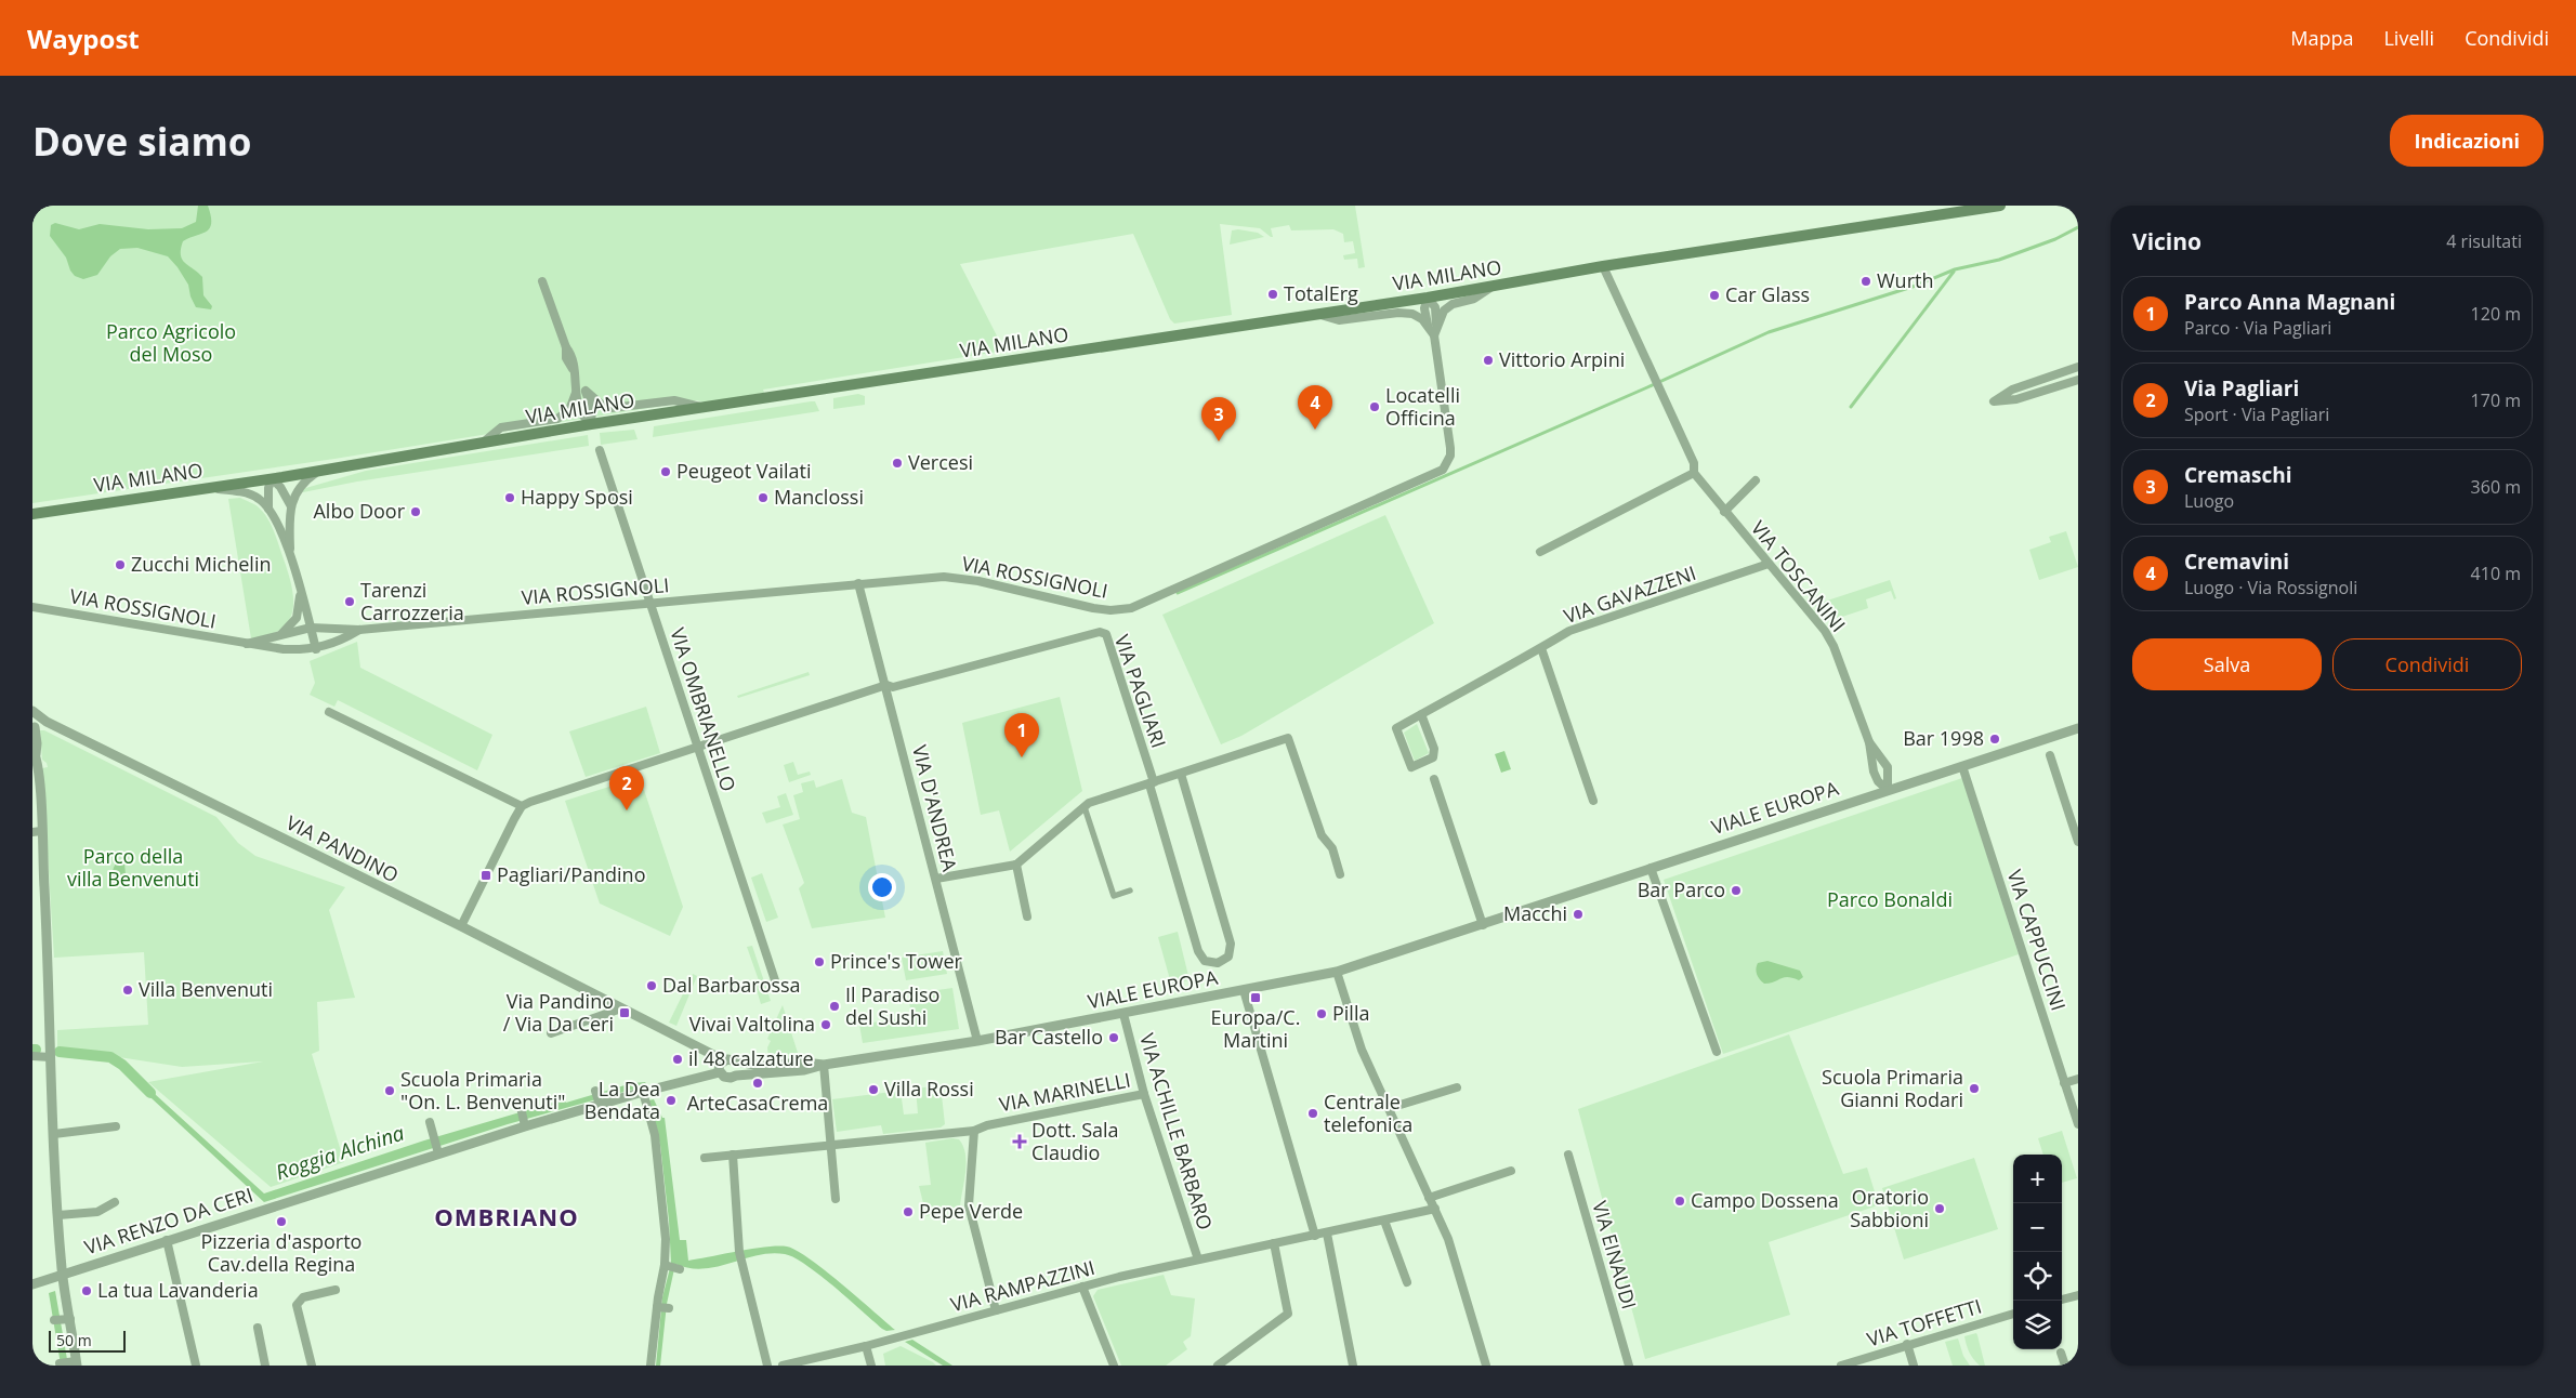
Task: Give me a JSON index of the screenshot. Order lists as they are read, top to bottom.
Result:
{
  "streets": {
    "main road": ["VIA MILANO"],
    "street": [
      "VIA TOSCANINI",
      "VIA ROSSIGNOLI",
      "VIA GAVAZZENI",
      "VIA PAGLIARI",
      "VIA OMBRIANELLO",
      "VIA D'ANDREA",
      "VIALE EUROPA",
      "VIA PANDINO",
      "VIA CAPPUCCINI",
      "VIA MARINELLI",
      "VIA ACHILLE BARBARO",
      "VIA RENZO DA CERI",
      "VIA EINAUDI",
      "VIA RAMPAZZINI",
      "VIA TOFFETTI"
    ]
  },
  "crossings": [
    ["VIA MILANO", "VIA TOSCANINI"],
    ["VIA MILANO", "VIA ROSSIGNOLI"],
    ["VIA TOSCANINI", "VIA GAVAZZENI"],
    ["VIA TOSCANINI", "VIALE EUROPA"],
    ["VIA ROSSIGNOLI", "VIA OMBRIANELLO"],
    ["VIA ROSSIGNOLI", "VIA D'ANDREA"],
    ["VIA PAGLIARI", "VIA OMBRIANELLO"],
    ["VIA PAGLIARI", "VIA D'ANDREA"],
    ["VIA D'ANDREA", "VIALE EUROPA"],
    ["VIALE EUROPA", "VIA PANDINO"],
    ["VIALE EUROPA", "VIA CAPPUCCINI"],
    ["VIALE EUROPA", "VIA ACHILLE BARBARO"],
    ["VIALE EUROPA", "VIA RENZO DA CERI"],
    ["VIA PANDINO", "VIA RENZO DA CERI"],
    ["VIA MARINELLI", "VIA ACHILLE BARBARO"],
    ["VIA ACHILLE BARBARO", "VIA RAMPAZZINI"]
  ],
  "districts": ["OMBRIANO"],
  "water": ["Roggia Alchina"],
  "parks": ["Parco Agricolo del Moso", "Parco della villa Benvenuti", "Parco Bonaldi"],
  "places": {
    "other": [
      "Wurth",
      "TotalErg",
      "Car Glass",
      "Vittorio Arpini",
      "Locatelli Officina",
      "Vercesi",
      "Peugeot Vailati",
      "Happy Sposi",
      "Manclossi",
      "Albo Door",
      "Zucchi Michelin",
      "Tarenzi Carrozzeria",
      "Bar 1998",
      "Bar Parco",
      "Macchi",
      "Prince's Tower",
      "Dal Barbarossa",
      "Villa Benvenuti",
      "Il Paradiso del Sushi",
      "Pilla",
      "Vivai Valtolina",
      "Bar Castello",
      "il 48 calzature",
      "ArteCasaCrema",
      "Scuola Primaria Gianni Rodari",
      "Villa Rossi",
      "Scuola Primaria \"On. L. Benvenuti\"",
      "La Dea Bendata",
      "Centrale telefonica",
      "Campo Dossena",
      "Oratorio Sabbioni",
      "Pepe Verde",
      "Pizzeria d'asporto Cav.della Regina",
      "La tua Lavanderia"
    ],
    "transit": ["Pagliari/Pandino", "Europa/C. Martini", "Via Pandino / Via Da Ceri"],
    "health": ["Dott. Sala Claudio"]
  },
  "scale_bar": "50 m",
  "page": {
    "header": "Waypost",
    "nav": ["Mappa", "Livelli", "Condividi"],
    "buttons": [
      "Indicazioni",
      ["Salva", "Condividi"]
    ],
    "title": "Dove siamo",
    "heading": ["Vicino", "4 risultati"],
    "list": [
      {
        "mark": "1",
        "name": "Parco Anna Magnani",
        "note": "Parco · Via Pagliari",
        "value": "120 m"
      },
      {
        "mark": "2",
        "name": "Via Pagliari",
        "note": "Sport · Via Pagliari",
        "value": "170 m"
      },
      {
        "mark": "3",
        "name": "Cremaschi",
        "note": "Luogo",
        "value": "360 m"
      },
      {
        "mark": "4",
        "name": "Cremavini",
        "note": "Luogo · Via Rossignoli",
        "value": "410 m"
      }
    ],
    "pins": [
      "4",
      "3",
      "1",
      "2"
    ],
    "map_buttons": ["+", "−"],
    "scale": "50 m"
  }
}
